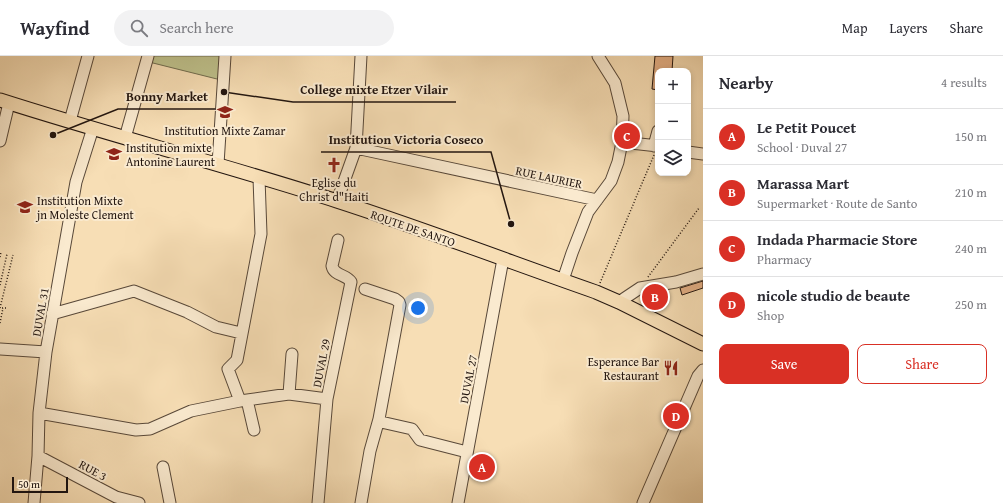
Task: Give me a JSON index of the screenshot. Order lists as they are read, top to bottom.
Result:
{
  "streets": {
    "main road": ["ROUTE DE SANTO"],
    "street": [
      "RUE LAURIER",
      "DUVAL 31",
      "DUVAL 29",
      "DUVAL 27",
      "RUE 3"
    ]
  },
  "crossings": [
    ["ROUTE DE SANTO", "DUVAL 31"],
    ["ROUTE DE SANTO", "DUVAL 27"],
    ["DUVAL 31", "RUE 3"]
  ],
  "places": {
    "other": ["College mixte Etzer Vilair", "Bonny Market", "Institution Victoria Coseco"],
    "school or university": ["Institution Mixte Zamar", "Institution mixte Antonine Laurent", "Institution Mixte jn Moleste Clement"],
    "church": ["Eglise du Christ d\"Haiti"],
    "restaurant": ["Esperance Bar Restaurant"]
  },
  "scale_bar": "50 m",
  "page": {
    "header": "Wayfind",
    "search": "Search here",
    "nav": ["Map", "Layers", "Share"],
    "heading": ["Nearby", "4 results"],
    "map_buttons": ["+", "−"],
    "list": [
      {
        "mark": "A",
        "name": "Le Petit Poucet",
        "note": "School · Duval 27",
        "value": "150 m"
      },
      {
        "mark": "B",
        "name": "Marassa Mart",
        "note": "Supermarket · Route de Santo",
        "value": "210 m"
      },
      {
        "mark": "C",
        "name": "Indada Pharmacie Store",
        "note": "Pharmacy",
        "value": "240 m"
      },
      {
        "mark": "D",
        "name": "nicole studio de beaute",
        "note": "Shop",
        "value": "250 m"
      }
    ],
    "pins": [
      "C",
      "B",
      "D",
      "A"
    ],
    "buttons": ["Save", "Share"],
    "scale": "50 m"
  }
}
